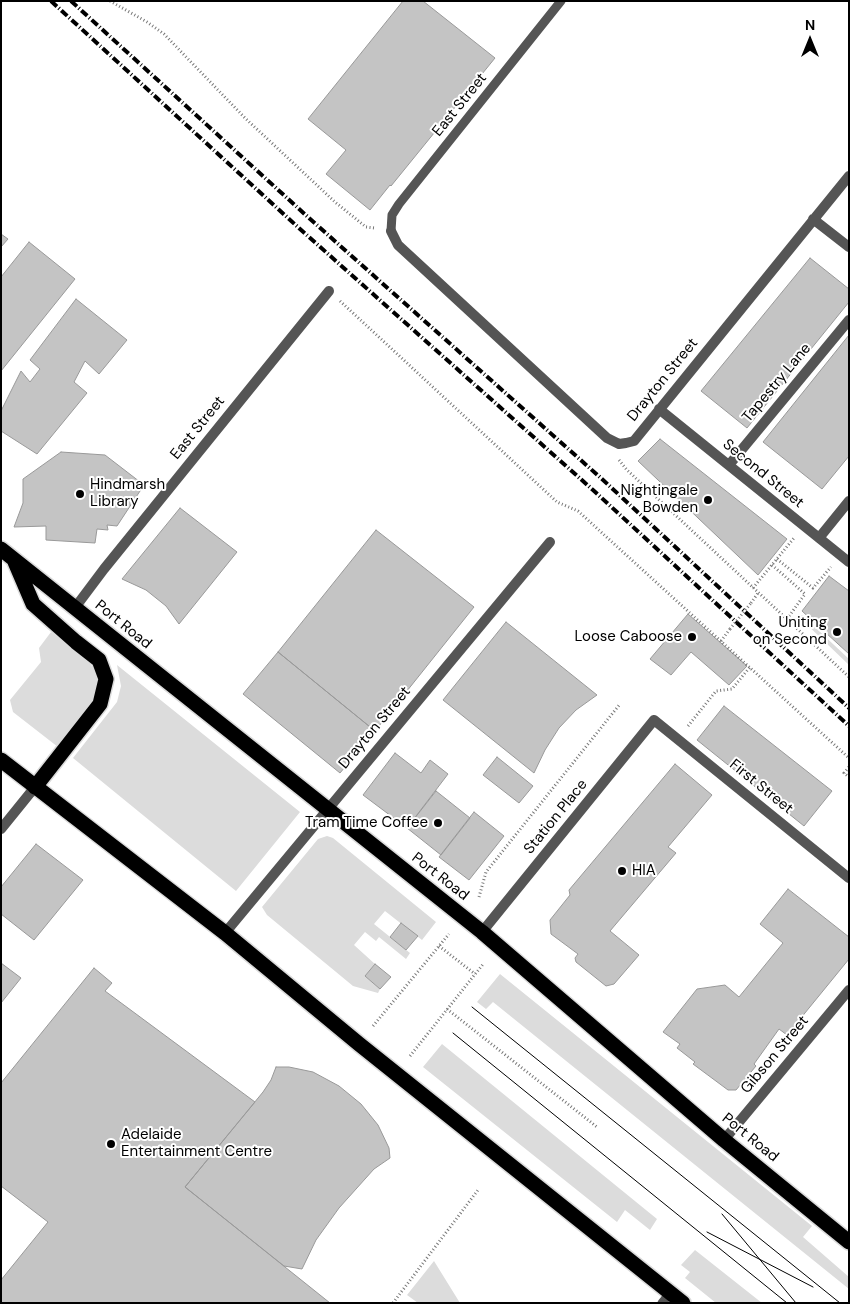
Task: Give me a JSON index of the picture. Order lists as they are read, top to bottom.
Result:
{
  "streets": {
    "highway": ["Port Road"],
    "street": [
      "East Street",
      "Drayton Street",
      "Tapestry Lane",
      "Second Street",
      "First Street",
      "Station Place",
      "Gibson Street"
    ]
  },
  "crossings": [
    ["East Street", "Port Road"],
    ["Drayton Street", "Second Street"],
    ["Drayton Street", "Port Road"],
    ["Tapestry Lane", "Second Street"],
    ["Port Road", "Station Place"],
    ["Port Road", "Gibson Street"],
    ["First Street", "Station Place"]
  ],
  "places": [
    "Hindmarsh Library",
    "Nightingale Bowden",
    "Uniting on Second",
    "Loose Caboose",
    "Tram Time Coffee",
    "HIA",
    "Adelaide Entertainment Centre"
  ],
  "north": "top"
}
